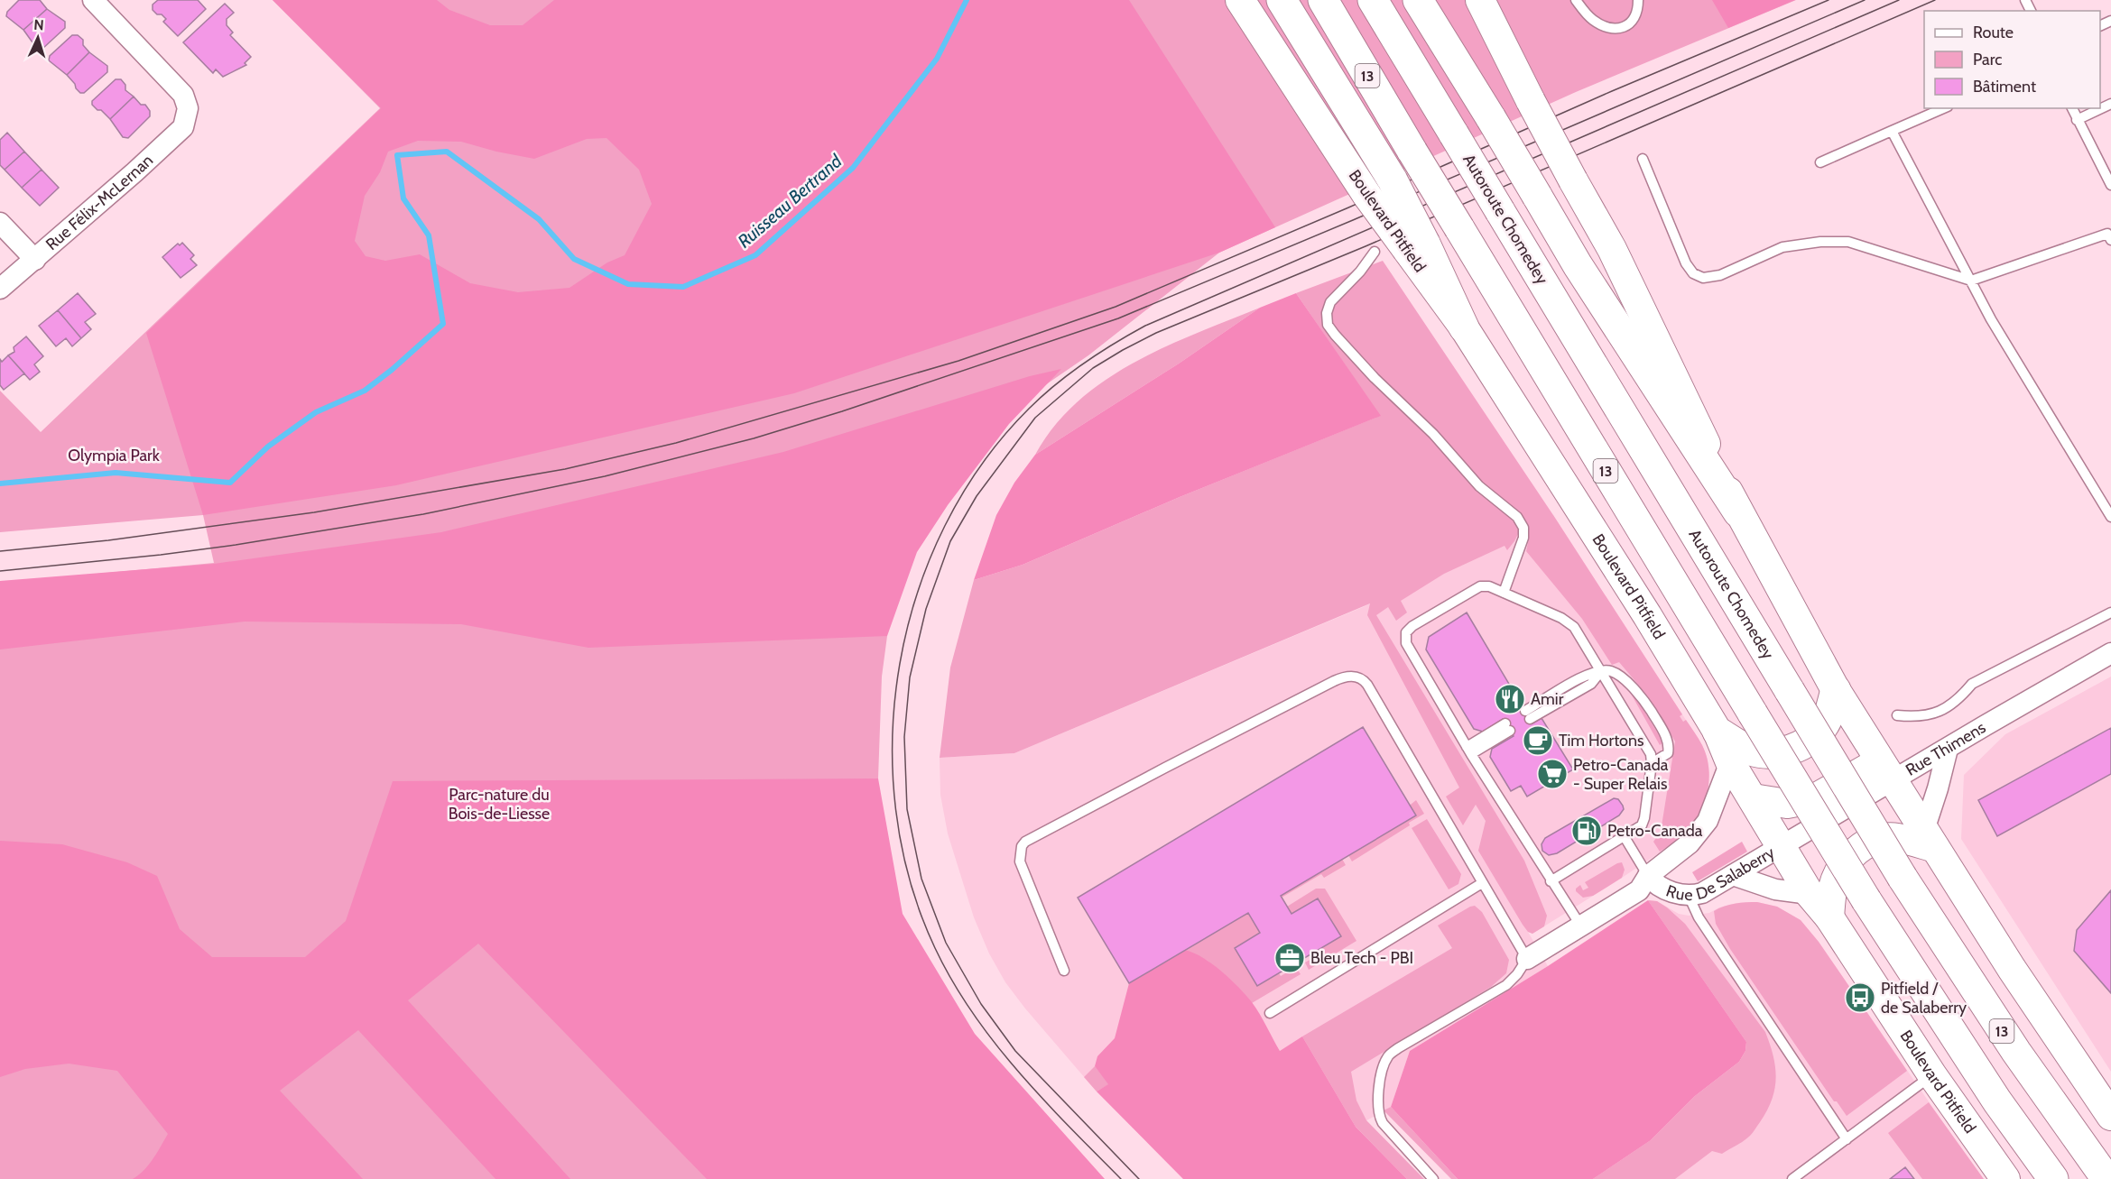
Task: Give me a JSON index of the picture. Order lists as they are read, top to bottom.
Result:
{
  "streets": {
    "highway": ["13", "Autoroute Chomedey"],
    "main road": ["Boulevard Pitfield"],
    "street": ["Rue Félix-McLernan", "Rue Thimens", "Rue De Salaberry"]
  },
  "crossings": [
    ["Boulevard Pitfield", "Rue Thimens"],
    ["Boulevard Pitfield", "Rue De Salaberry"],
    ["Rue Thimens", "Rue De Salaberry"]
  ],
  "water": ["Ruisseau Bertrand"],
  "parks": ["Olympia Park", "Parc-nature du Bois-de-Liesse"],
  "places": {
    "restaurant": ["Amir"],
    "cafe": ["Tim Hortons"],
    "supermarket": ["Petro-Canada - Super Relais"],
    "fuel station": ["Petro-Canada"],
    "office": ["Bleu Tech - PBI"],
    "bus stop": ["Pitfield / de Salaberry"]
  },
  "legend": ["Route", "Parc", "Bâtiment"],
  "north": "top"
}
